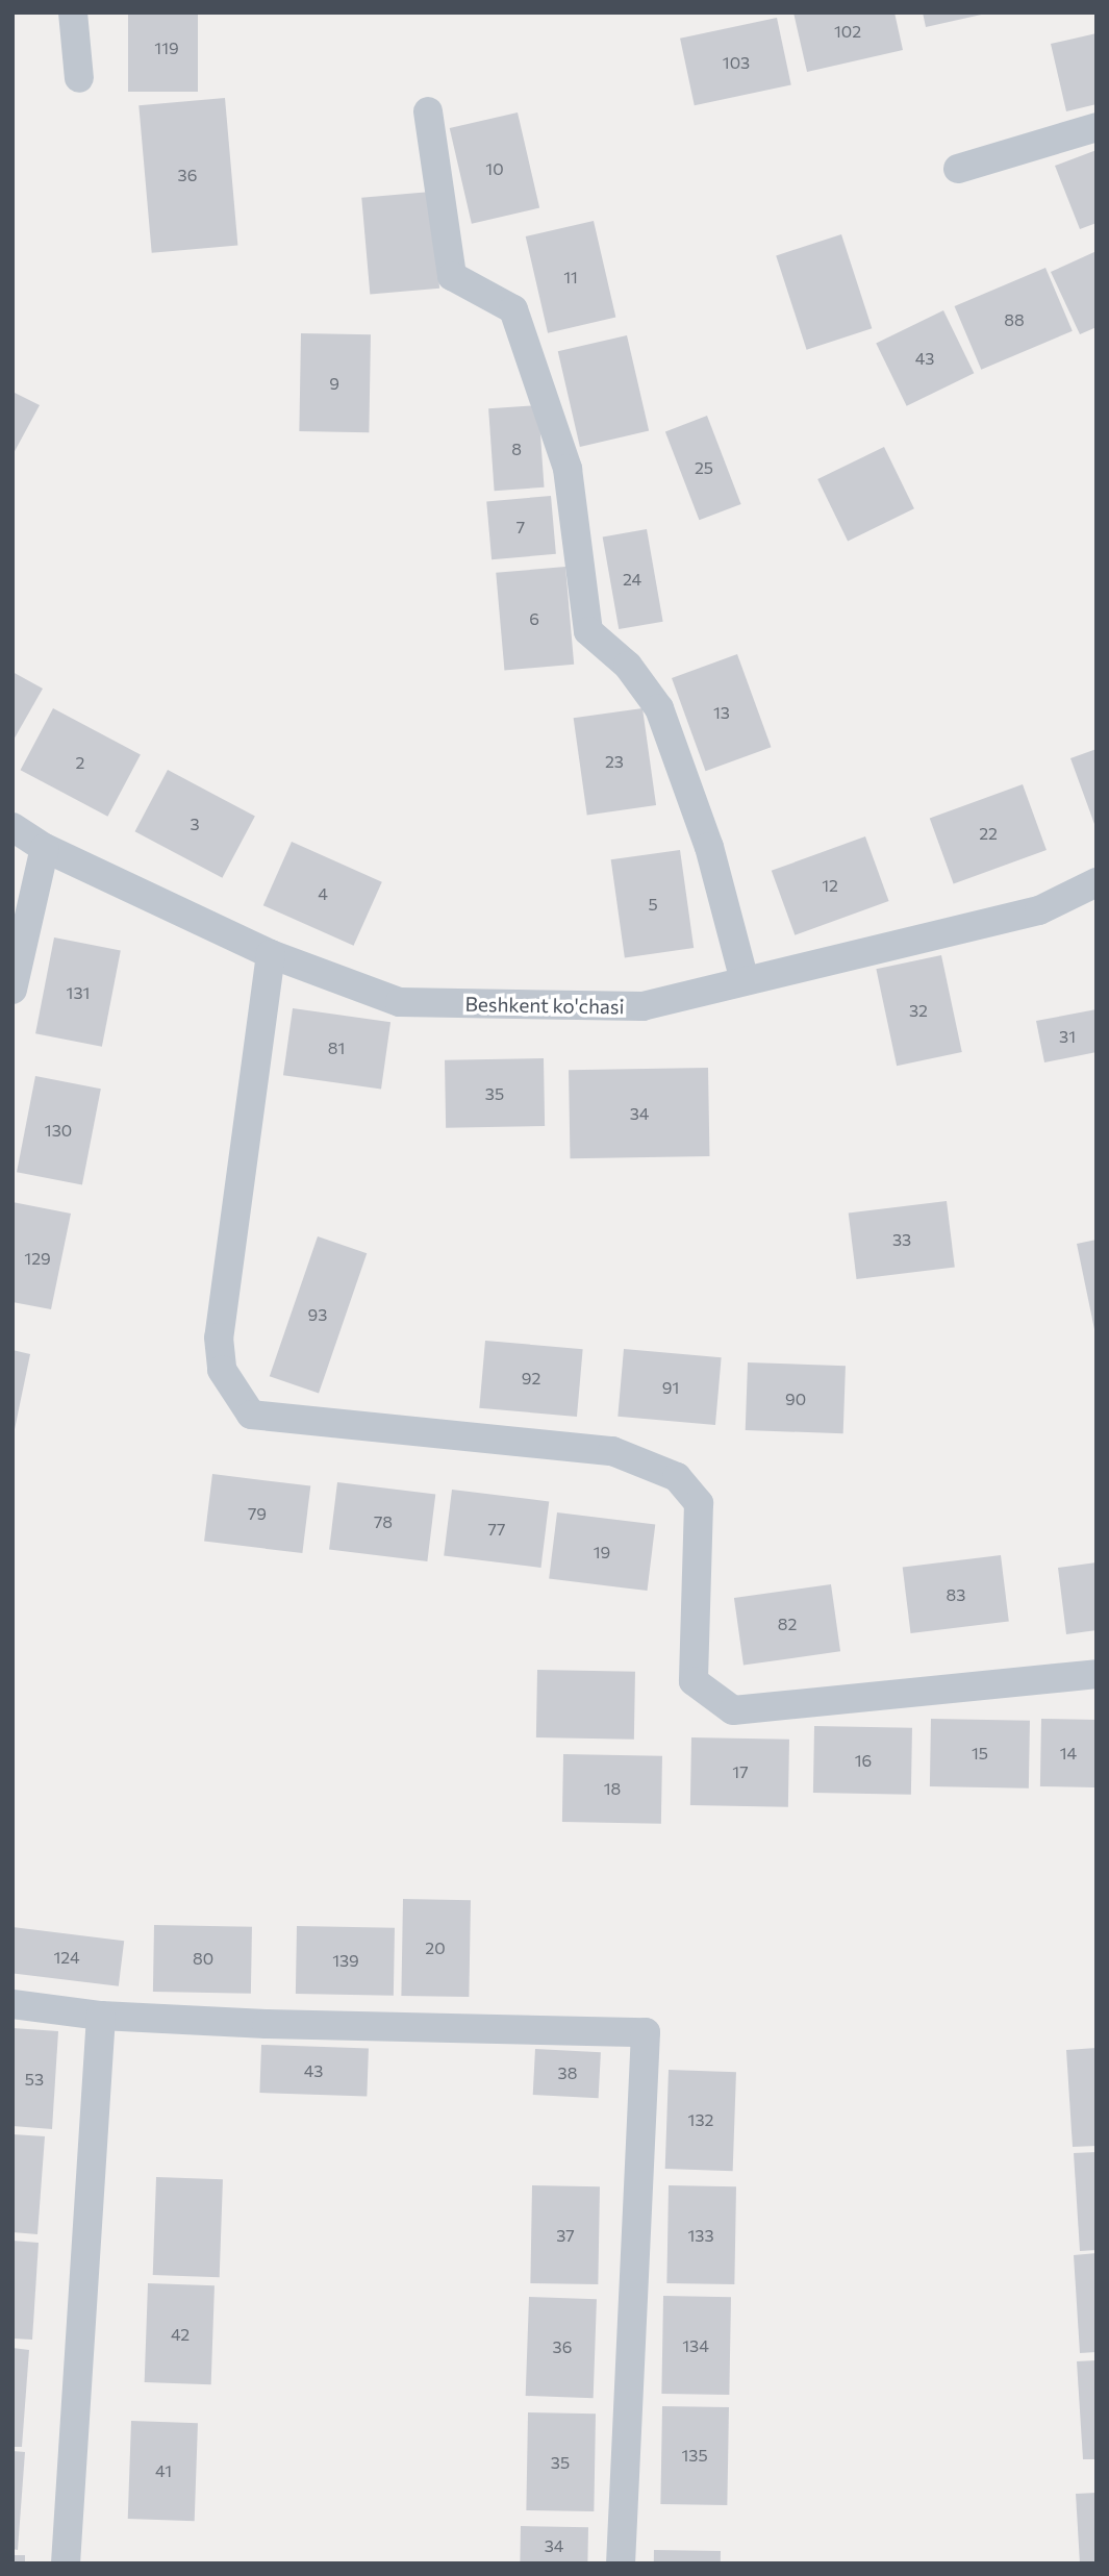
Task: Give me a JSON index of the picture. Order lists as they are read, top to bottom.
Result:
{
  "streets": {
    "street": ["Beshkent ko'chasi"]
  },
  "house_numbers": [
    "102",
    "119",
    "103",
    "10",
    "36",
    "11",
    "88",
    "43",
    "9",
    "8",
    "25",
    "7",
    "24",
    "6",
    "13",
    "23",
    "2",
    "3",
    "22",
    "12",
    "4",
    "5",
    "131",
    "32",
    "31",
    "81",
    "35",
    "34",
    "130",
    "33",
    "129",
    "93",
    "92",
    "91",
    "90",
    "79",
    "78",
    "77",
    "19",
    "83",
    "82",
    "15",
    "14",
    "16",
    "17",
    "18",
    "20",
    "124",
    "80",
    "139",
    "43",
    "38",
    "53",
    "132",
    "37",
    "133",
    "42",
    "134",
    "36",
    "135",
    "35",
    "41",
    "34"
  ]
}
